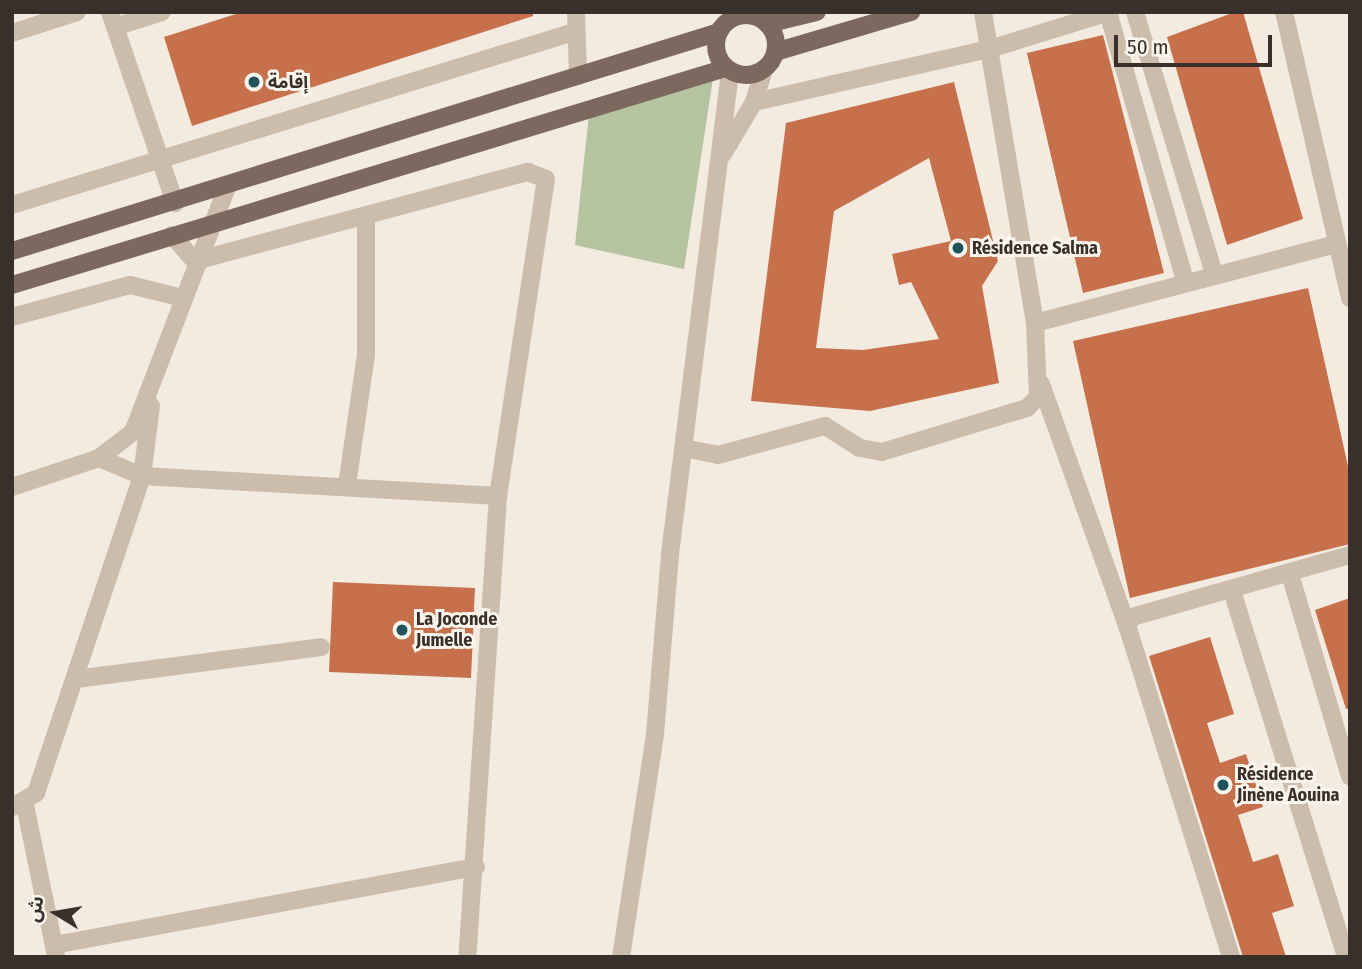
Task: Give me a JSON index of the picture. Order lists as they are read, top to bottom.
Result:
{
  "places": [
    "إقامة",
    "Résidence Salma",
    "La Joconde Jumelle",
    "Résidence Jinène Aouina"
  ],
  "scale_bar": "50 m",
  "north": "left"
}
